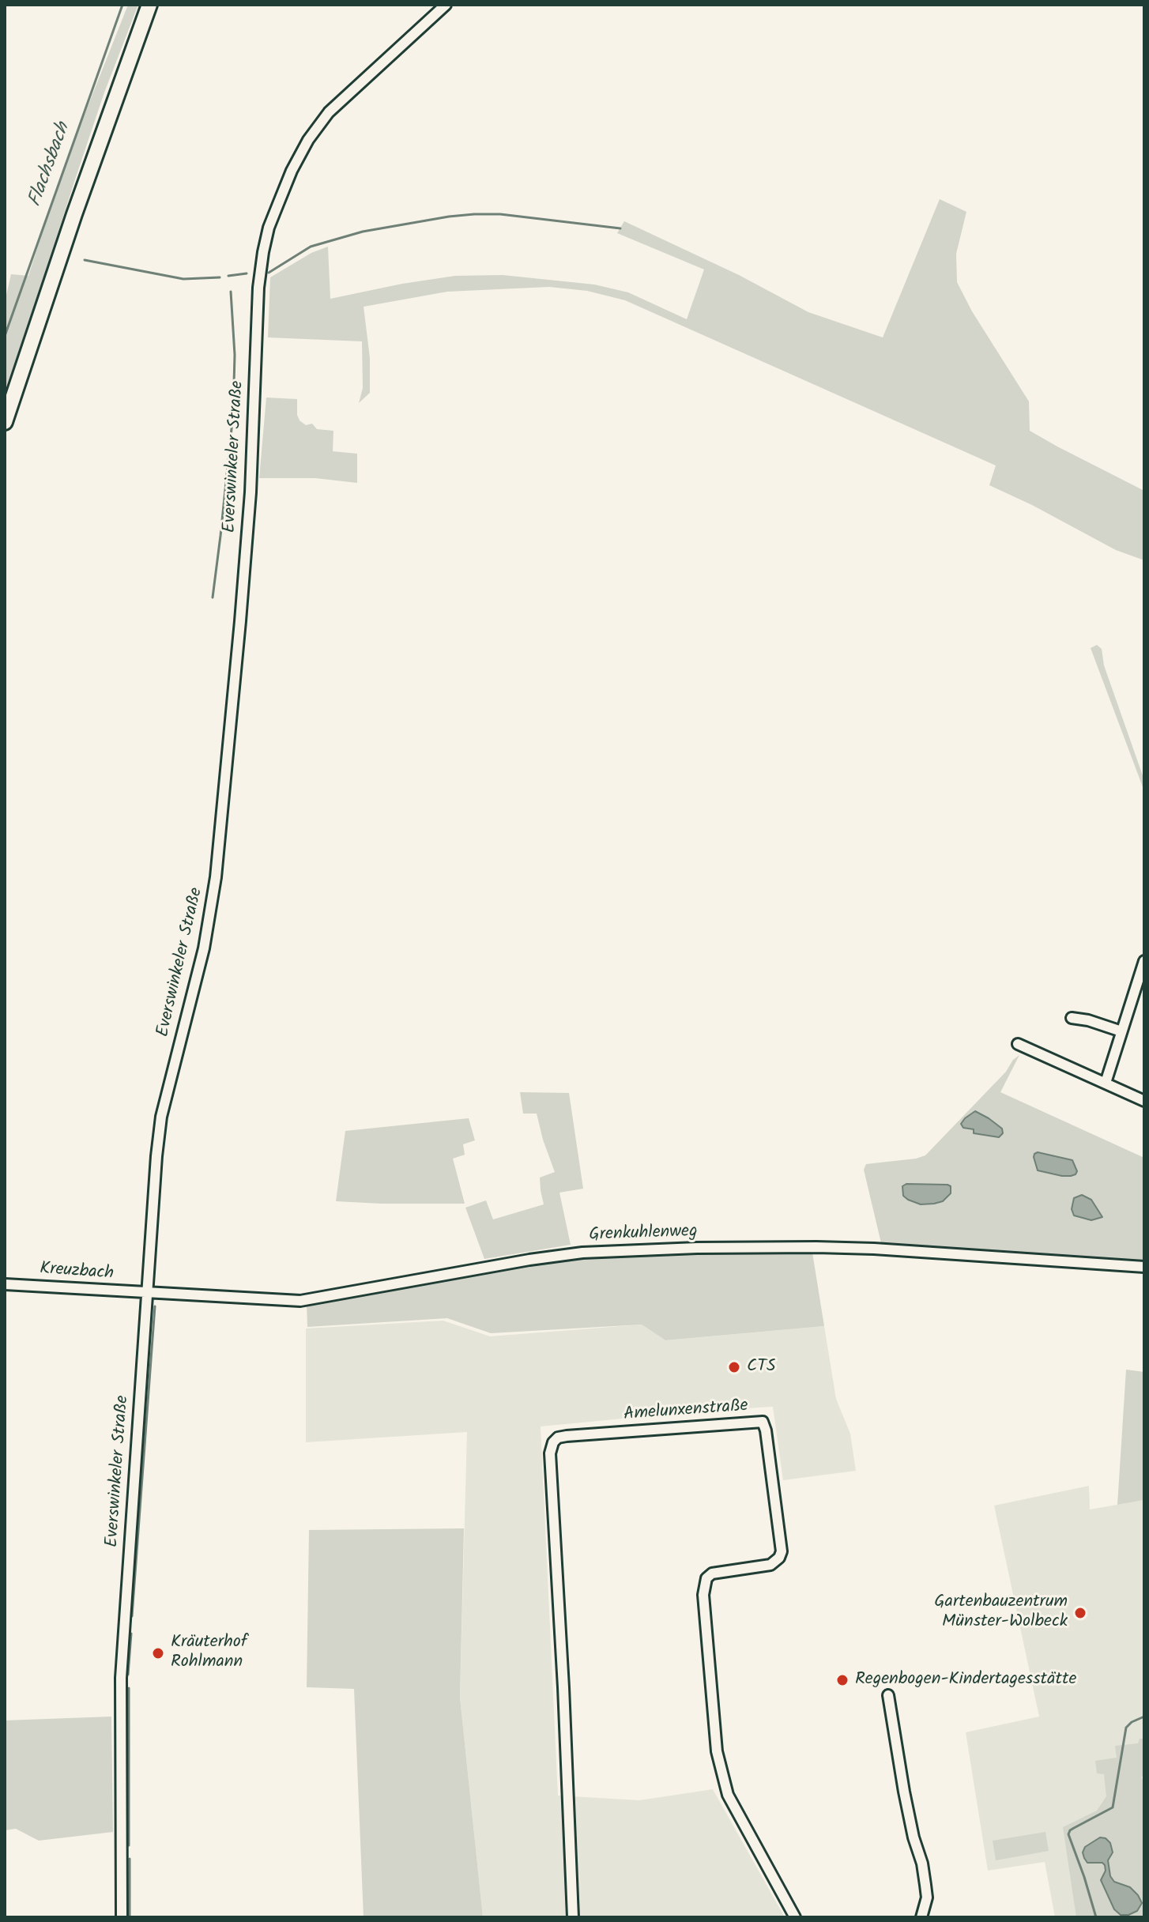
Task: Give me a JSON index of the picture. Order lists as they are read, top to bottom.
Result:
{
  "streets": {
    "street": [
      "Everswinkeler Straße",
      "Grenkuhlenweg",
      "Kreuzbach",
      "Amelunxenstraße"
    ]
  },
  "crossings": [
    ["Everswinkeler Straße", "Grenkuhlenweg"],
    ["Everswinkeler Straße", "Kreuzbach"],
    ["Grenkuhlenweg", "Kreuzbach"]
  ],
  "water": ["Flachsbach"],
  "places": [
    "CTS",
    "Gartenbauzentrum Münster-Wolbeck",
    "Kräuterhof Rohlmann",
    "Regenbogen-Kindertagesstätte"
  ]
}
